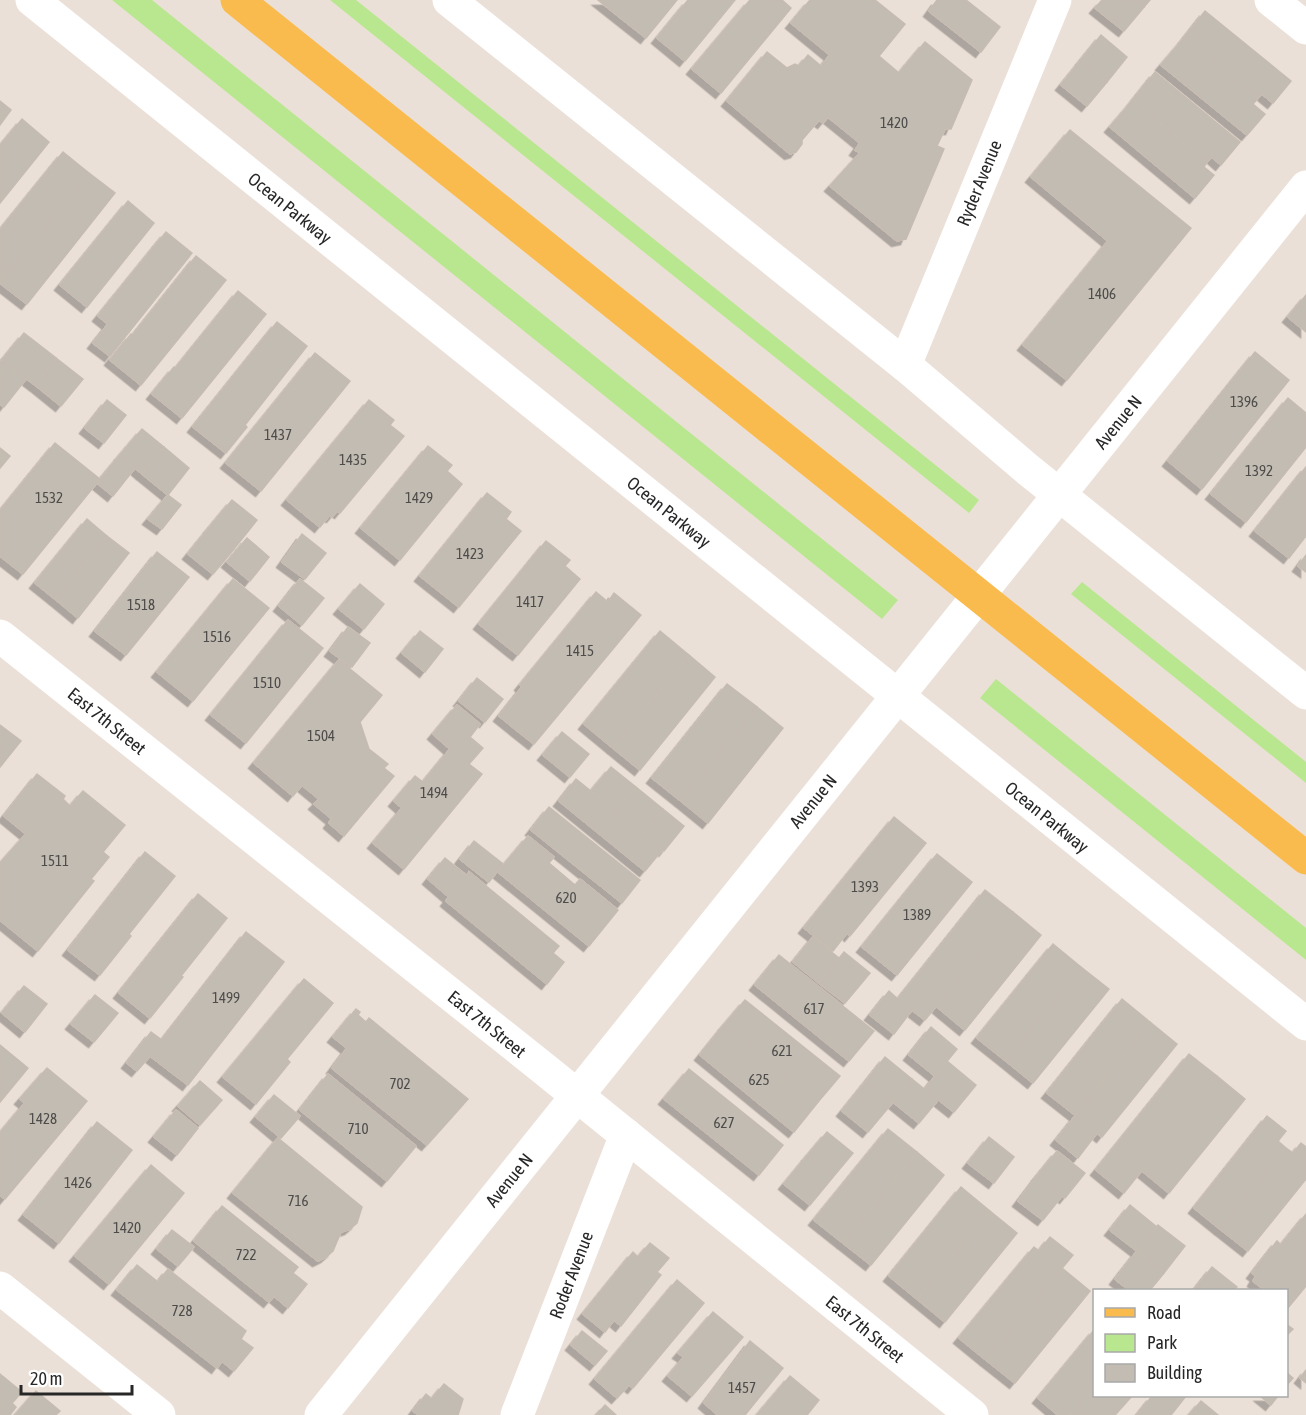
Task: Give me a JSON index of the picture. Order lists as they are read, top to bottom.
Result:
{
  "streets": {
    "street": [
      "Ryder Avenue",
      "Ocean Parkway",
      "Avenue N",
      "East 7th Street",
      "Roder Avenue"
    ]
  },
  "crossings": [
    ["Ocean Parkway", "Avenue N"],
    ["Avenue N", "East 7th Street"],
    ["East 7th Street", "Roder Avenue"]
  ],
  "house_numbers": [
    "1420",
    "1406",
    "1396",
    "1437",
    "1435",
    "1392",
    "1532",
    "1429",
    "1423",
    "1417",
    "1518",
    "1516",
    "1415",
    "1510",
    "1504",
    "1494",
    "1511",
    "1393",
    "620",
    "1389",
    "1499",
    "617",
    "621",
    "625",
    "702",
    "1428",
    "627",
    "710",
    "1426",
    "716",
    "1420",
    "722",
    "728",
    "1457"
  ],
  "legend": ["Road", "Park", "Building"],
  "scale_bar": "20 m"
}
